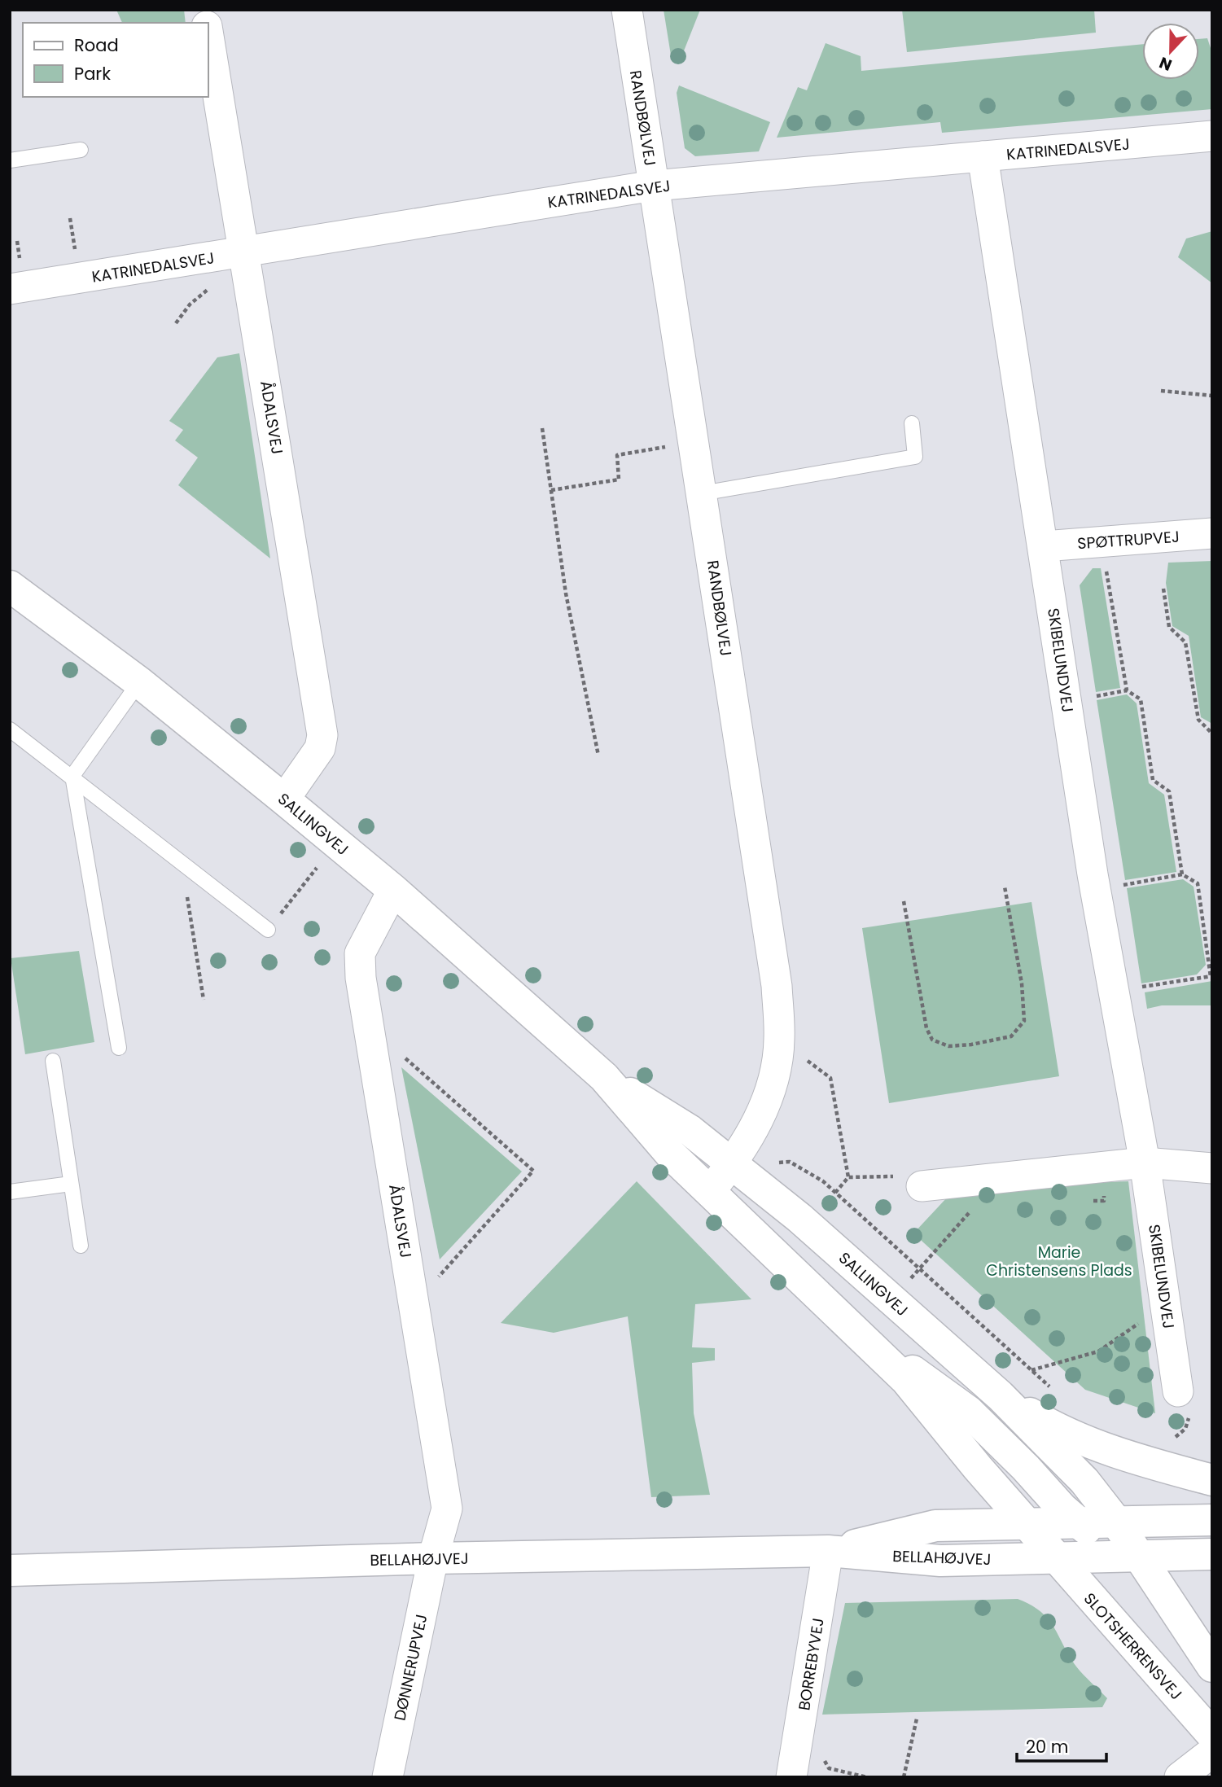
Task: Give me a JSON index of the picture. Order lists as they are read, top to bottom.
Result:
{
  "streets": {
    "street": [
      "RANDBØLVEJ",
      "KATRINEDALSVEJ",
      "ÅDALSVEJ",
      "SPØTTRUPVEJ",
      "SKIBELUNDVEJ",
      "SALLINGVEJ",
      "BELLAHØJVEJ",
      "SLOTSHERRENSVEJ",
      "BORREBYVEJ",
      "DØNNERUPVEJ"
    ]
  },
  "crossings": [
    ["RANDBØLVEJ", "KATRINEDALSVEJ"],
    ["RANDBØLVEJ", "SALLINGVEJ"],
    ["KATRINEDALSVEJ", "ÅDALSVEJ"],
    ["KATRINEDALSVEJ", "SKIBELUNDVEJ"],
    ["ÅDALSVEJ", "SALLINGVEJ"],
    ["ÅDALSVEJ", "BELLAHØJVEJ"],
    ["ÅDALSVEJ", "DØNNERUPVEJ"],
    ["SPØTTRUPVEJ", "SKIBELUNDVEJ"],
    ["SALLINGVEJ", "BELLAHØJVEJ"],
    ["SALLINGVEJ", "SLOTSHERRENSVEJ"],
    ["BELLAHØJVEJ", "SLOTSHERRENSVEJ"],
    ["BELLAHØJVEJ", "BORREBYVEJ"],
    ["BELLAHØJVEJ", "DØNNERUPVEJ"]
  ],
  "parks": ["Marie Christensens Plads"],
  "legend": ["Road", "Park"],
  "scale_bar": "20 m",
  "north": "bottom"
}
